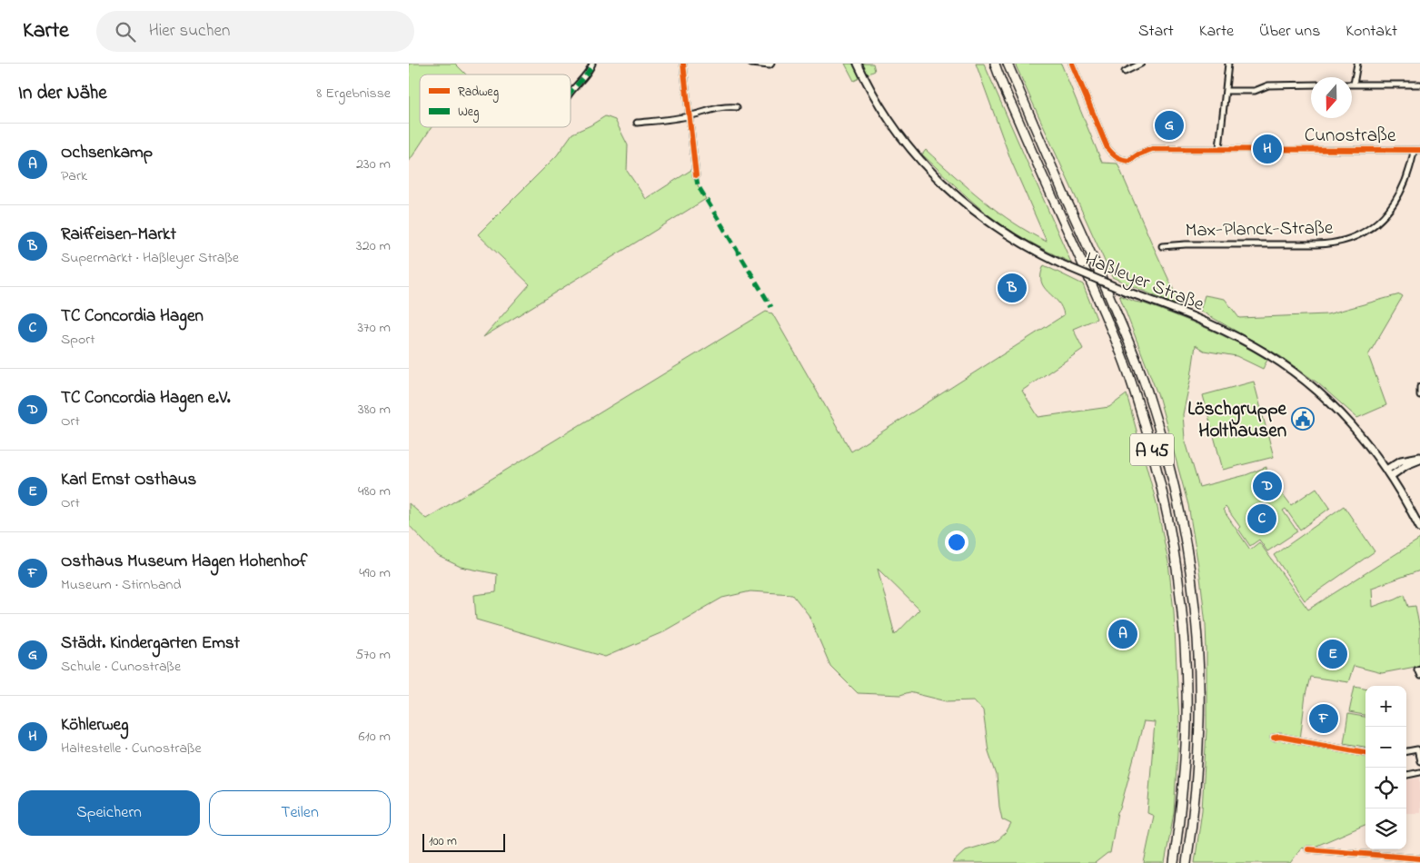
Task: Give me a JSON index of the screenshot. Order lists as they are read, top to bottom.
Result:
{
  "streets": {
    "highway": ["A 45"],
    "main road": ["Haßleyer Straße"],
    "street": ["Cunostraße", "Max-Planck-Straße"]
  },
  "crossings": [
    ["Cunostraße", "Max-Planck-Straße"]
  ],
  "places": {
    "public building": ["Löschgruppe Holthausen"]
  },
  "legend": ["Radweg", "Weg"],
  "scale_bar": "100 m",
  "north": "bottom",
  "page": {
    "header": "Karte",
    "search": "Hier suchen",
    "nav": [
      "Start",
      "Karte",
      "Über uns",
      "Kontakt"
    ],
    "heading": ["In der Nähe", "8 Ergebnisse"],
    "pins": [
      "G",
      "H",
      "B",
      "D",
      "C",
      "A",
      "E",
      "F"
    ],
    "list": [
      {
        "mark": "A",
        "name": "Ochsenkamp",
        "note": "Park",
        "value": "230 m"
      },
      {
        "mark": "B",
        "name": "Raiffeisen-Markt",
        "note": "Supermarkt · Haßleyer Straße",
        "value": "320 m"
      },
      {
        "mark": "C",
        "name": "TC Concordia Hagen",
        "note": "Sport",
        "value": "370 m"
      },
      {
        "mark": "D",
        "name": "TC Concordia Hagen e.V.",
        "note": "Ort",
        "value": "380 m"
      },
      {
        "mark": "E",
        "name": "Karl Ernst Osthaus",
        "note": "Ort",
        "value": "480 m"
      },
      {
        "mark": "F",
        "name": "Osthaus Museum Hagen Hohenhof",
        "note": "Museum · Stirnband",
        "value": "490 m"
      },
      {
        "mark": "G",
        "name": "Städt. Kindergarten Emst",
        "note": "Schule · Cunostraße",
        "value": "570 m"
      },
      {
        "mark": "H",
        "name": "Köhlerweg",
        "note": "Haltestelle · Cunostraße",
        "value": "610 m"
      }
    ],
    "map_buttons": ["+", "−"],
    "buttons": ["Speichern", "Teilen"],
    "scale": "100 m"
  }
}
